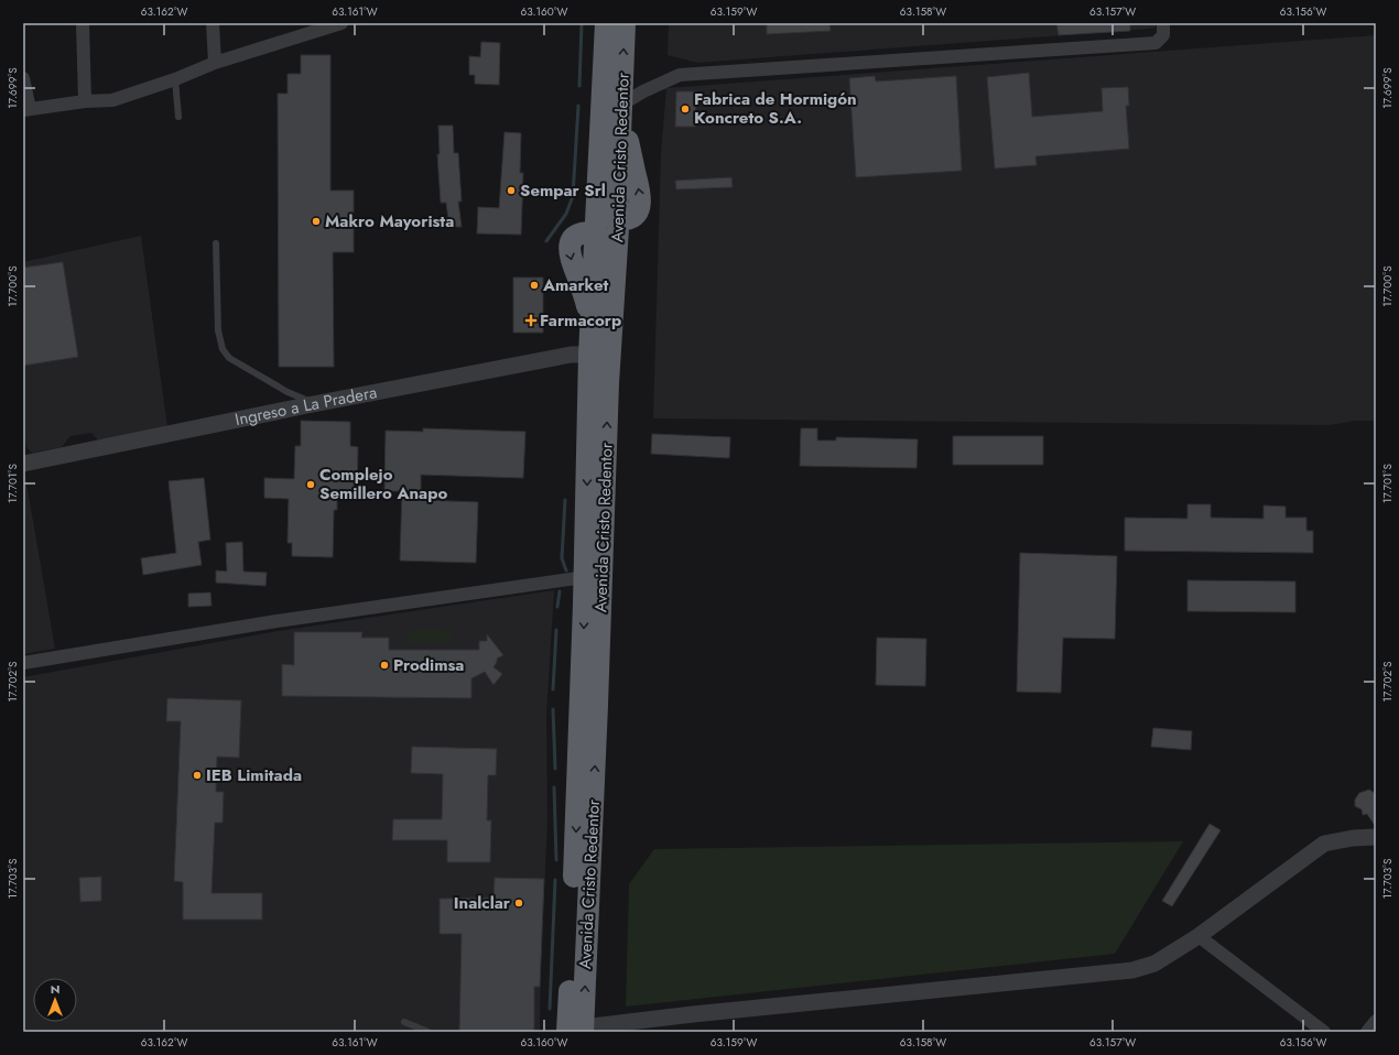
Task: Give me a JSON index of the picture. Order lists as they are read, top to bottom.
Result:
{
  "streets": {
    "highway": ["Avenida Cristo Redentor"],
    "street": ["Ingreso a La Pradera"]
  },
  "crossings": [
    ["Avenida Cristo Redentor", "Ingreso a La Pradera"]
  ],
  "places": {
    "other": [
      "Fabrica de Hormigón Koncreto S.A.",
      "Sempar Srl",
      "Makro Mayorista",
      "Amarket",
      "Complejo Semillero Anapo",
      "Prodimsa",
      "IEB Limitada",
      "Inalclar"
    ],
    "health": ["Farmacorp"]
  },
  "north": "top",
  "coordinates": [
    "63.162°W",
    "63.161°W",
    "63.160°W",
    "63.159°W",
    "63.158°W",
    "63.157°W",
    "63.156°W",
    "17.699°S",
    "17.700°S",
    "17.701°S",
    "17.702°S",
    "17.703°S"
  ]
}
